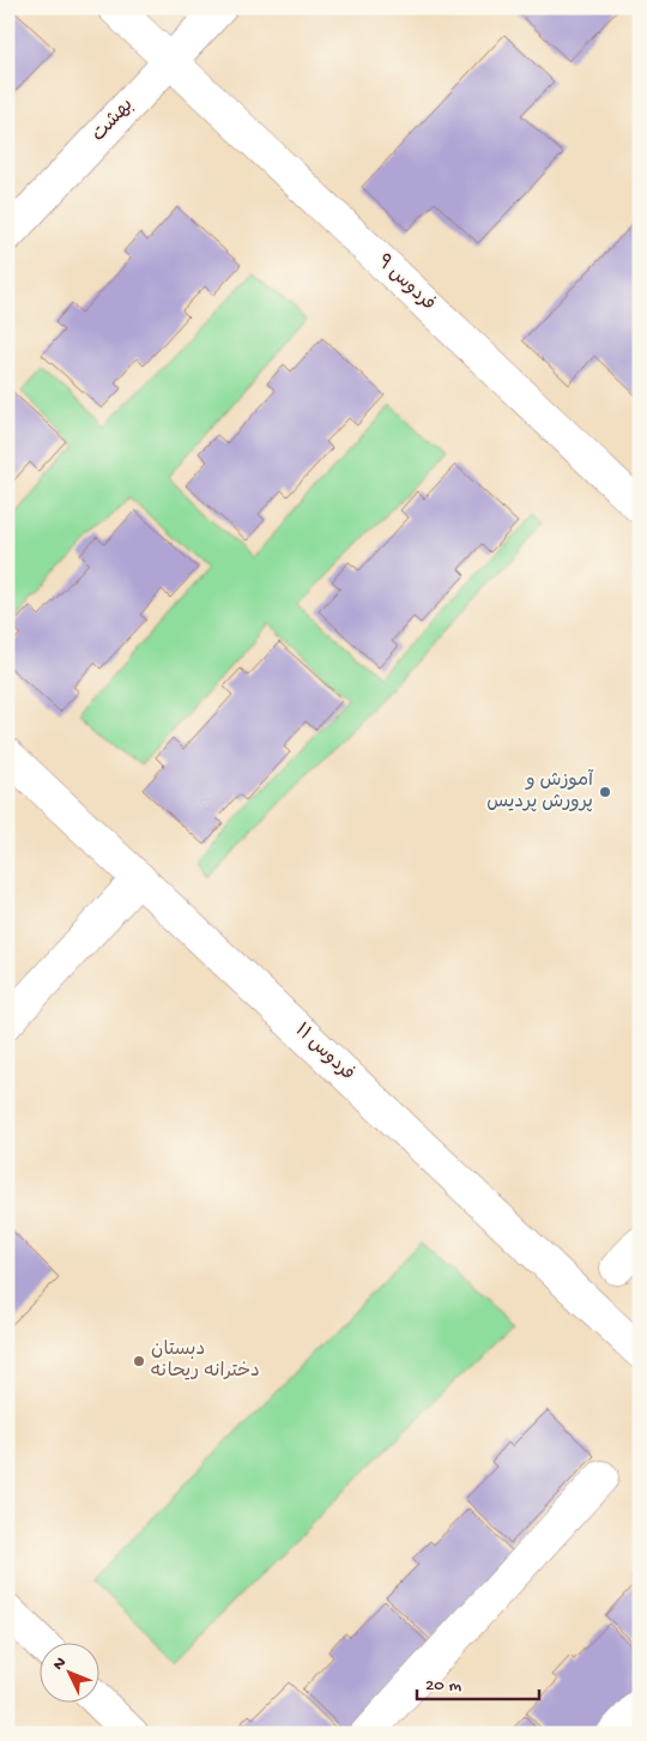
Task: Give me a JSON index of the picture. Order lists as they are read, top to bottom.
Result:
{
  "streets": {
    "street": ["بهشت", "فردوس ۹", "فردوس ۱۱"]
  },
  "crossings": [
    ["بهشت", "فردوس ۹"]
  ],
  "places": ["آموزش و پرورش پردیس", "دبستان دخترانه ریحانه"],
  "scale_bar": "20 m",
  "north": "top left"
}
